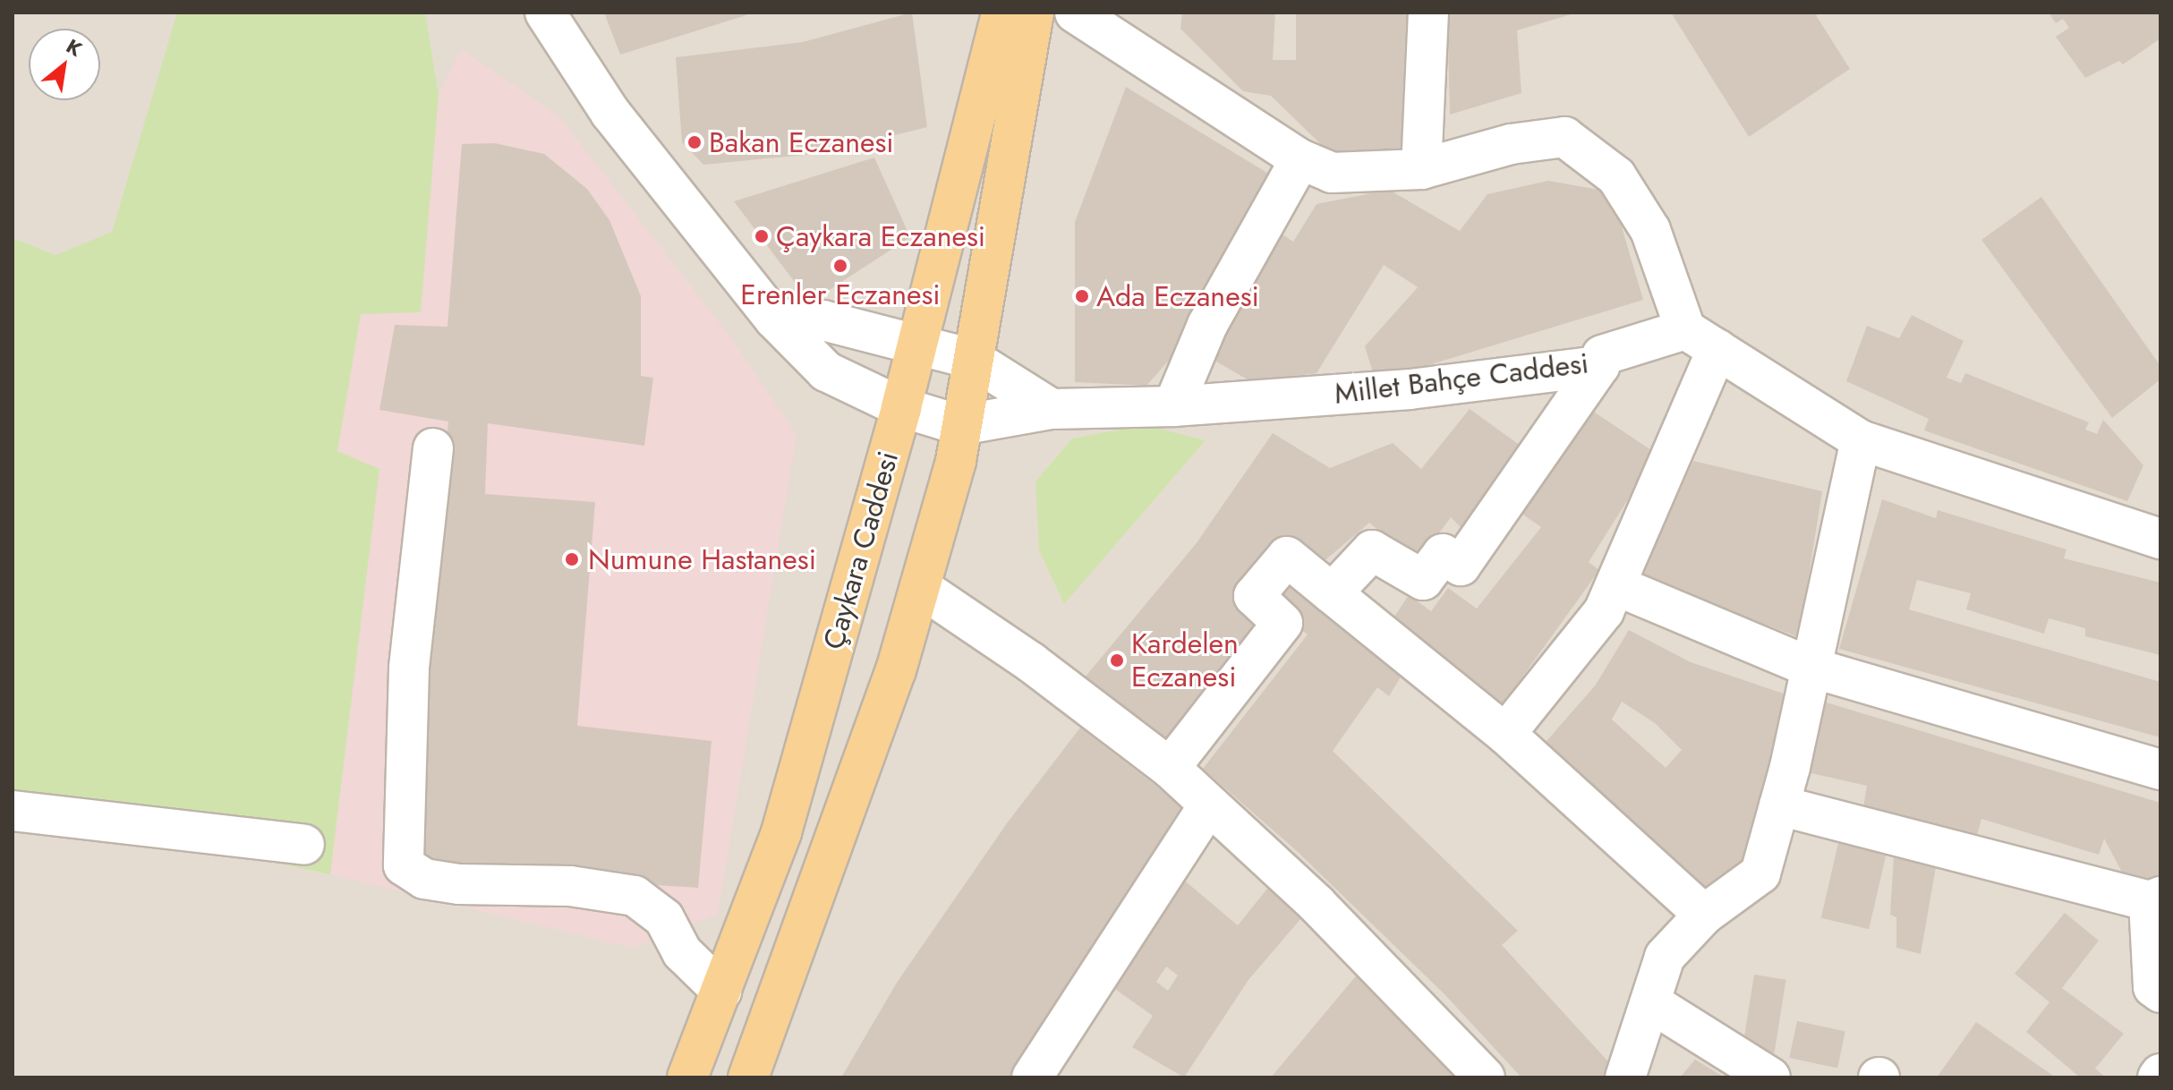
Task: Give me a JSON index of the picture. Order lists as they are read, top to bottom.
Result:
{
  "streets": {
    "main road": ["Çaykara Caddesi"],
    "street": ["Millet Bahçe Caddesi"]
  },
  "places": [
    "Bakan Eczanesi",
    "Çaykara Eczanesi",
    "Erenler Eczanesi",
    "Ada Eczanesi",
    "Numune Hastanesi",
    "Kardelen Eczanesi"
  ],
  "north": "top right"
}
